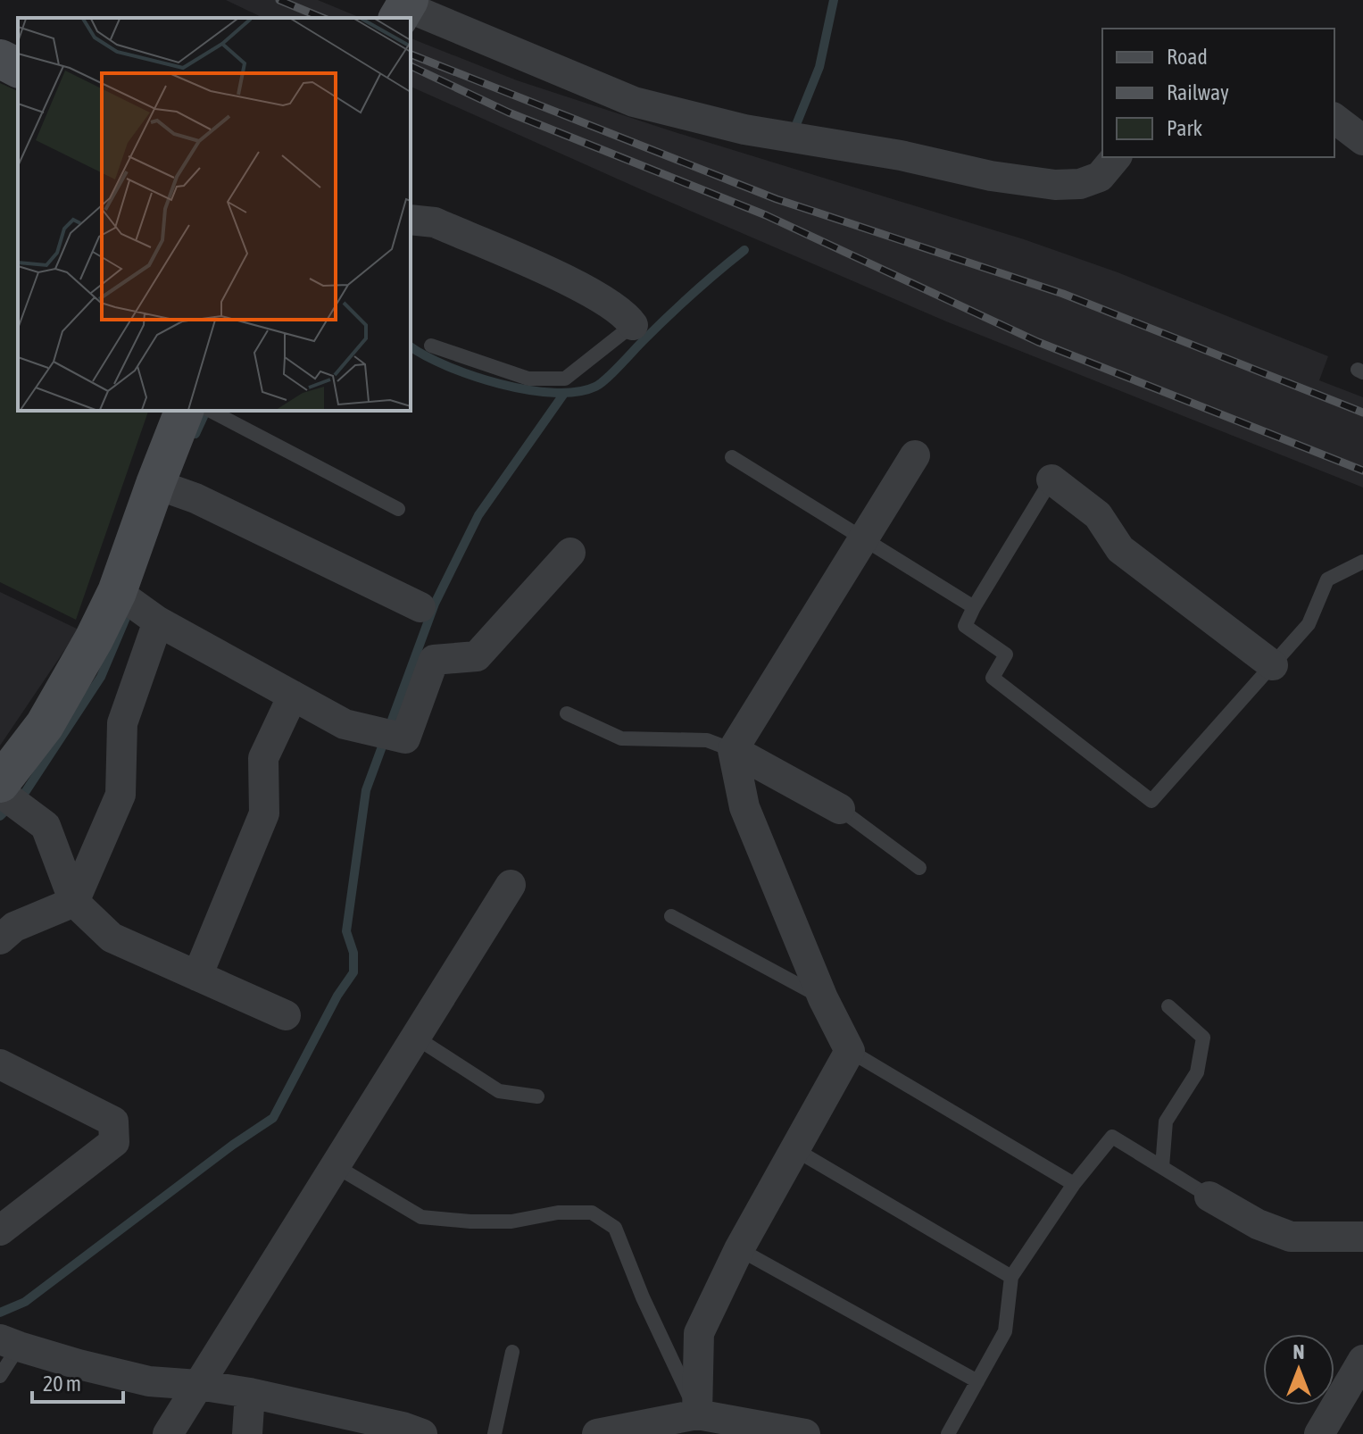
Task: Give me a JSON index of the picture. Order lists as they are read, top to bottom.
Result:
{
  "legend": ["Road", "Railway", "Park"],
  "scale_bar": "20 m",
  "north": "top"
}
